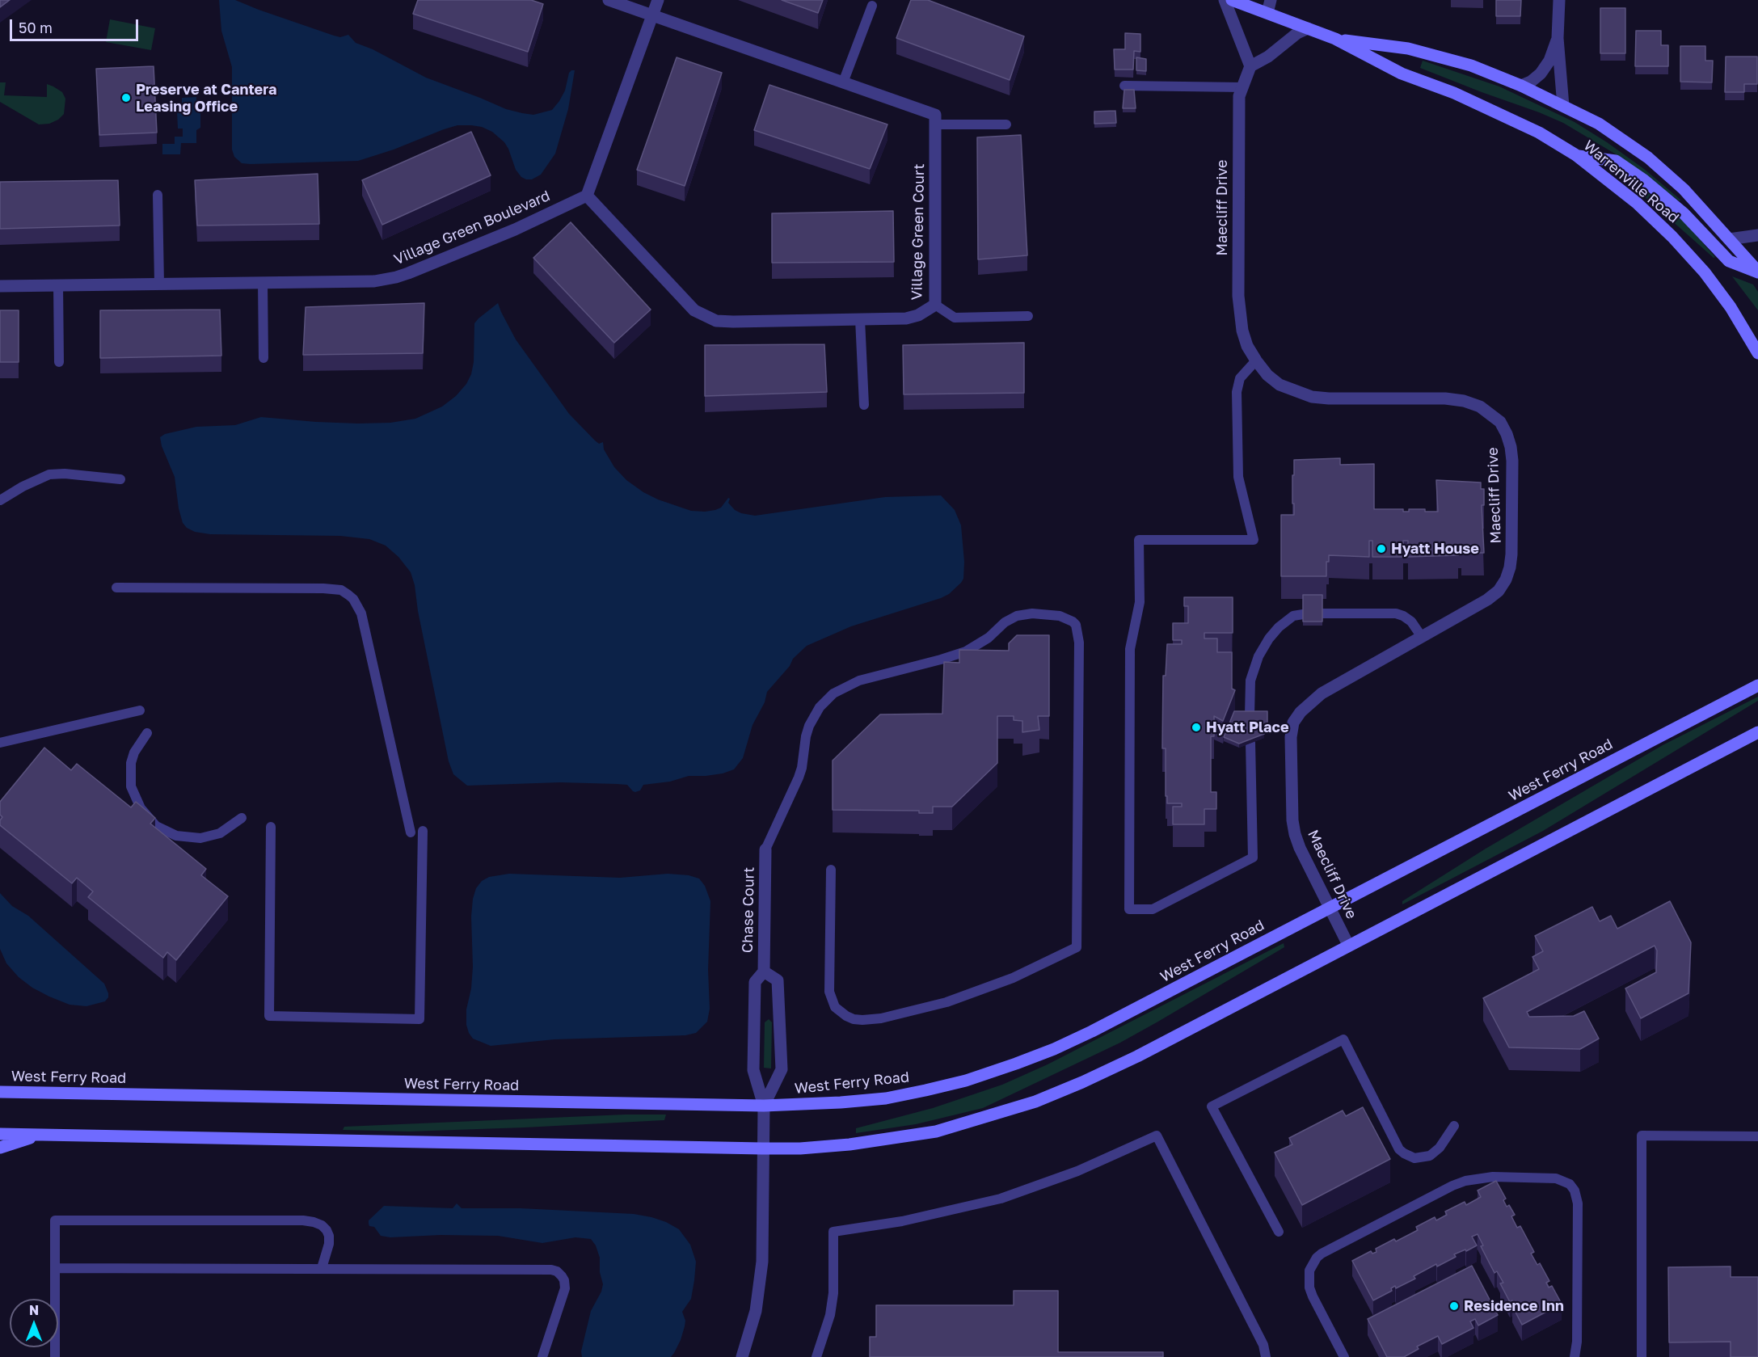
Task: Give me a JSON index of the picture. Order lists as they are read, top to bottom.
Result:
{
  "streets": {
    "main road": ["Warrenville Road", "West Ferry Road"],
    "street": [
      "Maecliff Drive",
      "Village Green Boulevard",
      "Village Green Court",
      "Chase Court"
    ]
  },
  "crossings": [
    ["Maecliff Drive", "West Ferry Road"],
    ["Village Green Boulevard", "Village Green Court"],
    ["West Ferry Road", "Chase Court"]
  ],
  "places": [
    "Preserve at Cantera Leasing Office",
    "Hyatt House",
    "Hyatt Place",
    "Residence Inn"
  ],
  "scale_bar": "50 m",
  "north": "top"
}
